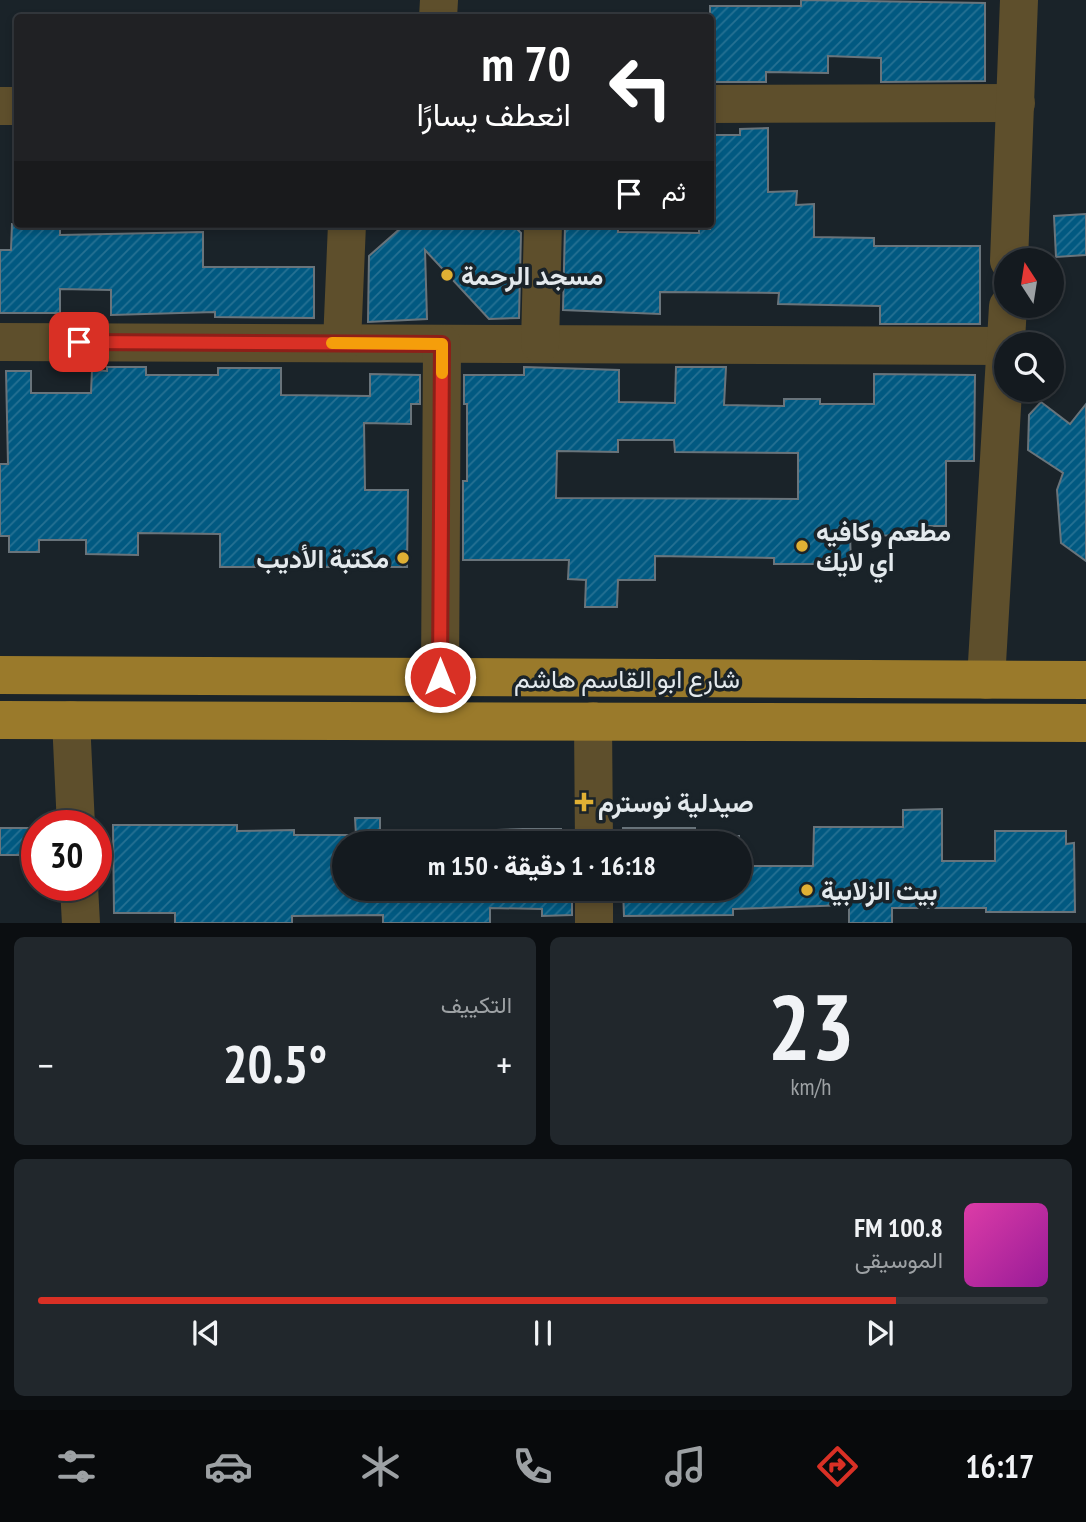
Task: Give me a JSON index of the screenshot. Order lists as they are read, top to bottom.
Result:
{
  "streets": {
    "main road": ["شارع ابو القاسم هاشم"]
  },
  "places": {
    "other": [
      "مسجد الرحمة",
      "مطعم وكافيه اي لايك",
      "مكتبة الأديب",
      "بيت الزلابية"
    ],
    "health": ["صيدلية نوسترم"]
  },
  "north": "top",
  "page": {
    "turn": ["70 m", "انعطف يسارًا"],
    "then": "ثم",
    "limit": "30",
    "trip": "16:18 · 1 دقيقة · 150 m",
    "tile": [
      ["23", "km/h"],
      "التكييف"
    ],
    "heat": ["−", "20.5°", "+"],
    "song": ["100.8 FM", "الموسيقى"],
    "tabs": "16:17"
  }
}
